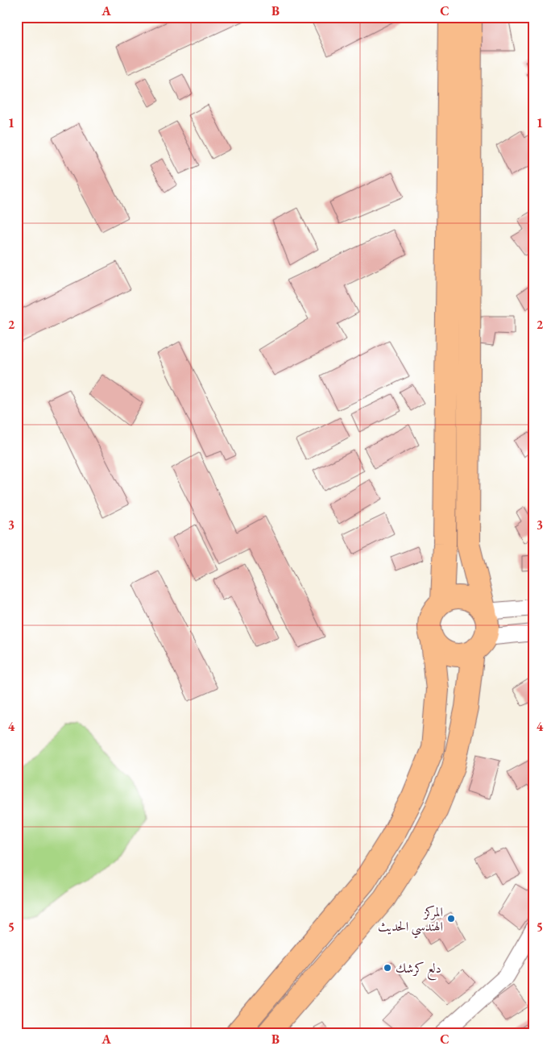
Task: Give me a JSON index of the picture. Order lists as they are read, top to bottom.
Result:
{
  "places": ["المركز الهندسي الحديث", "دلع كرشك"],
  "grid": {
    "columns": ["A", "B", "C"],
    "rows": [
      "1",
      "2",
      "3",
      "4",
      "5"
    ]
  }
}
